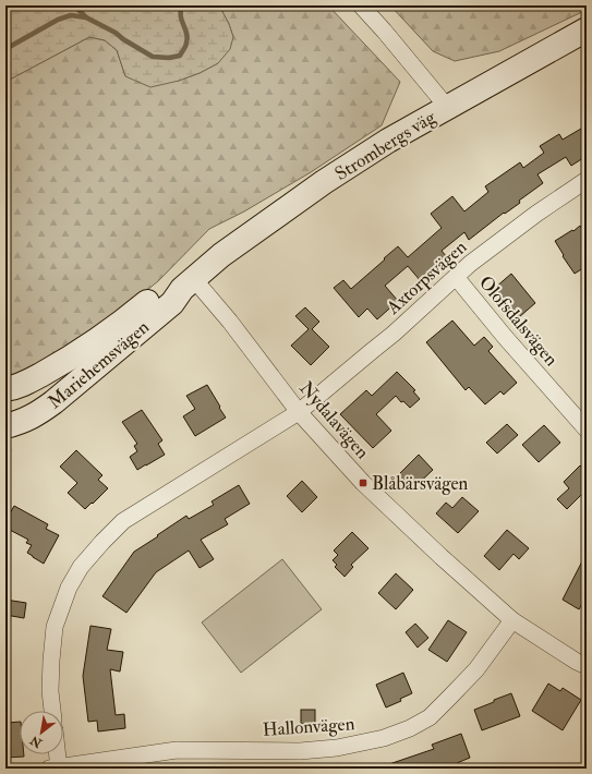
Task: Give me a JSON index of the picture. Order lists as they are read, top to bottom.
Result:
{
  "streets": {
    "street": [
      "Strombergs väg",
      "Axtorpsvägen",
      "Olofsdalsvägen",
      "Mariehemsvägen",
      "Nydalavägen",
      "Hallonvägen"
    ]
  },
  "crossings": [
    ["Strombergs väg", "Mariehemsvägen"],
    ["Strombergs väg", "Nydalavägen"],
    ["Axtorpsvägen", "Olofsdalsvägen"],
    ["Axtorpsvägen", "Nydalavägen"],
    ["Mariehemsvägen", "Nydalavägen"],
    ["Nydalavägen", "Hallonvägen"]
  ],
  "places": {
    "transit": ["Blåbärsvägen"]
  },
  "north": "bottom left"
}
